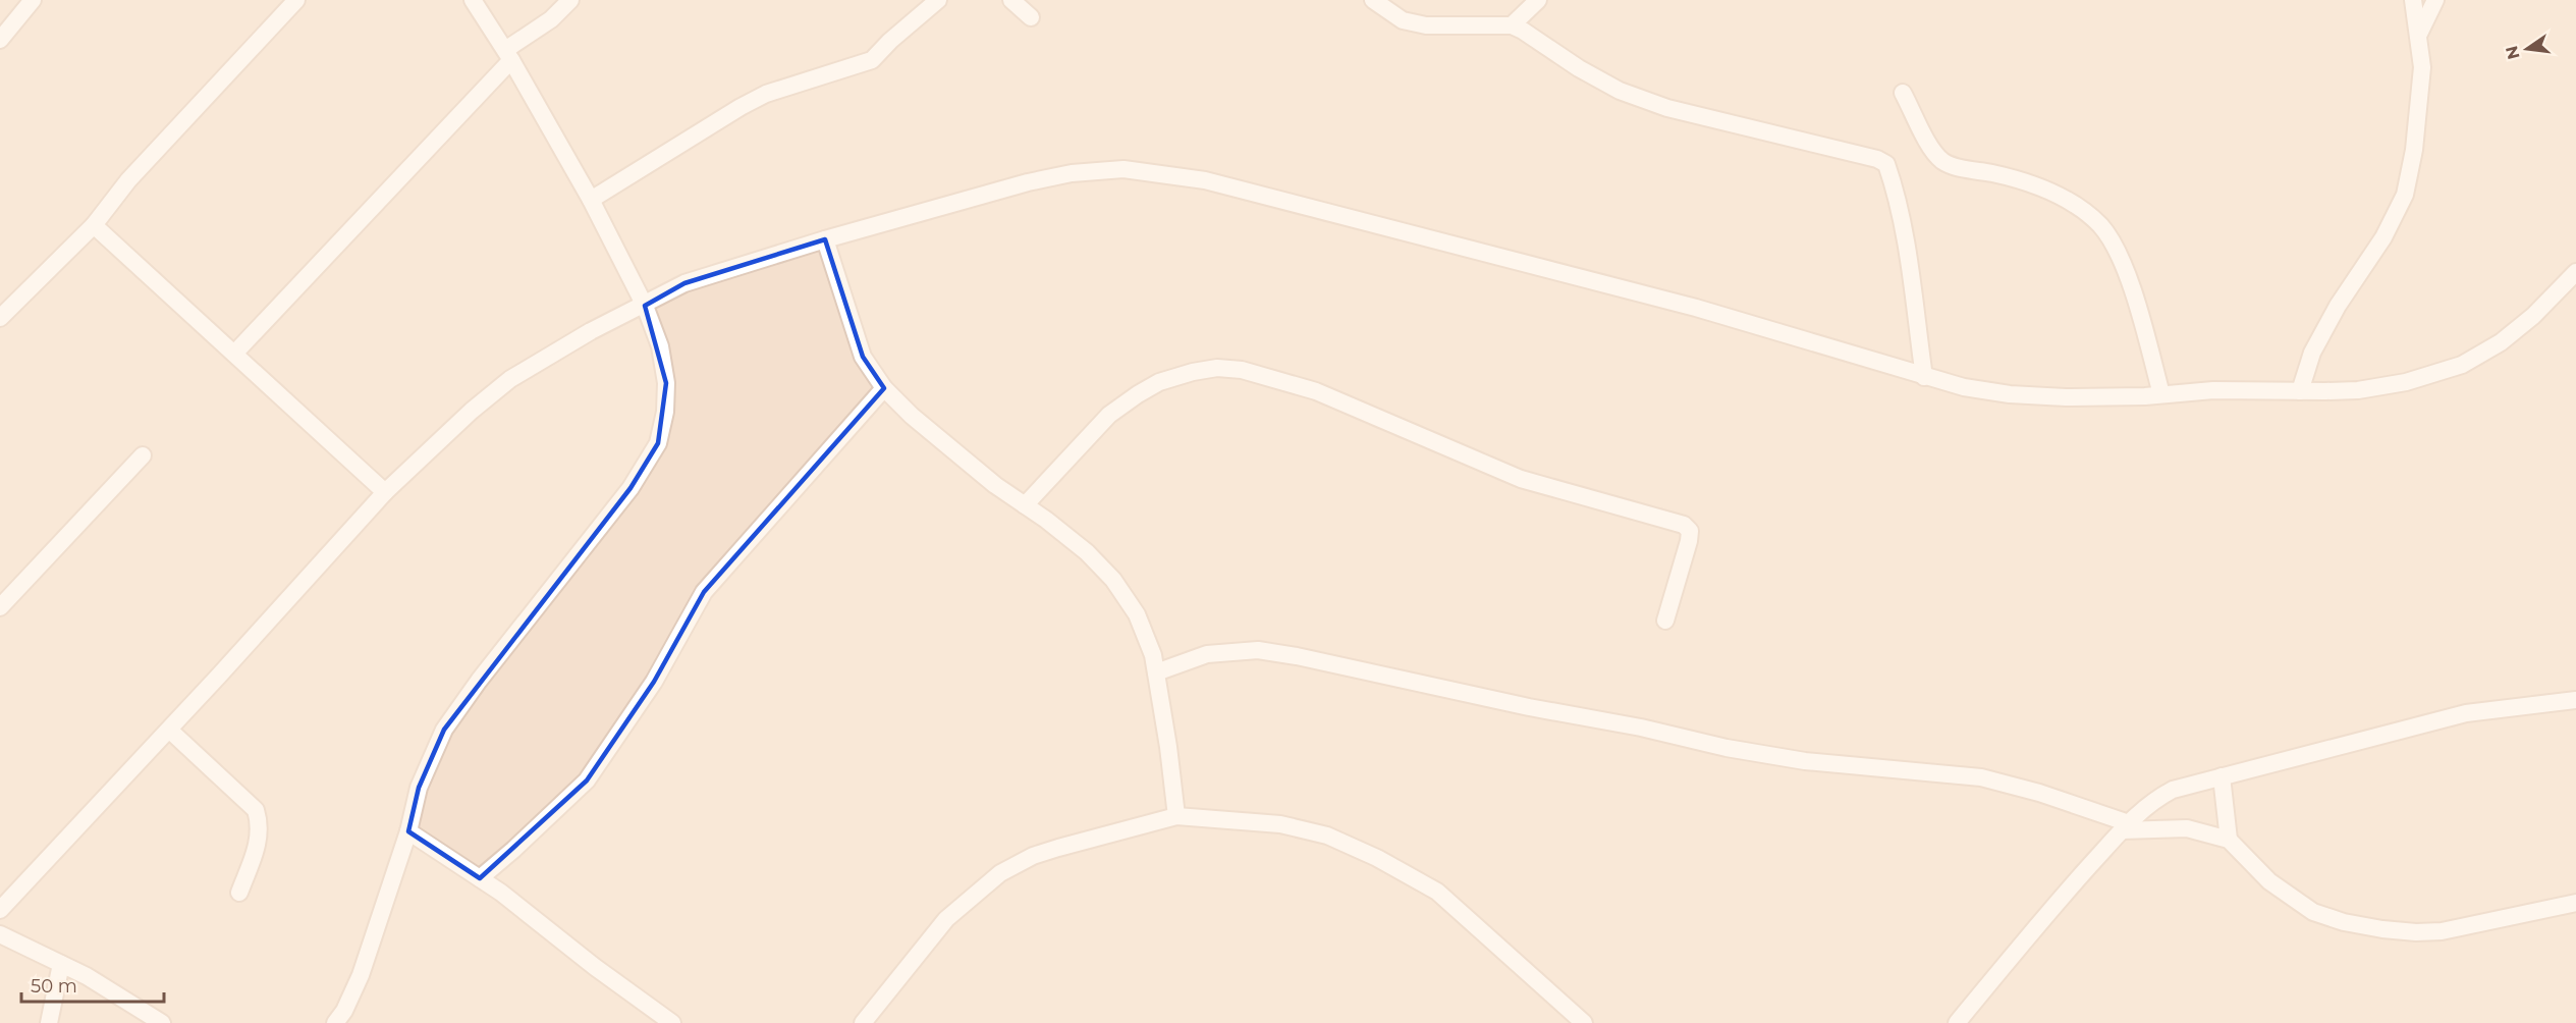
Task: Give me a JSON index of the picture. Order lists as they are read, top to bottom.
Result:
{
  "scale_bar": "50 m",
  "north": "left"
}
